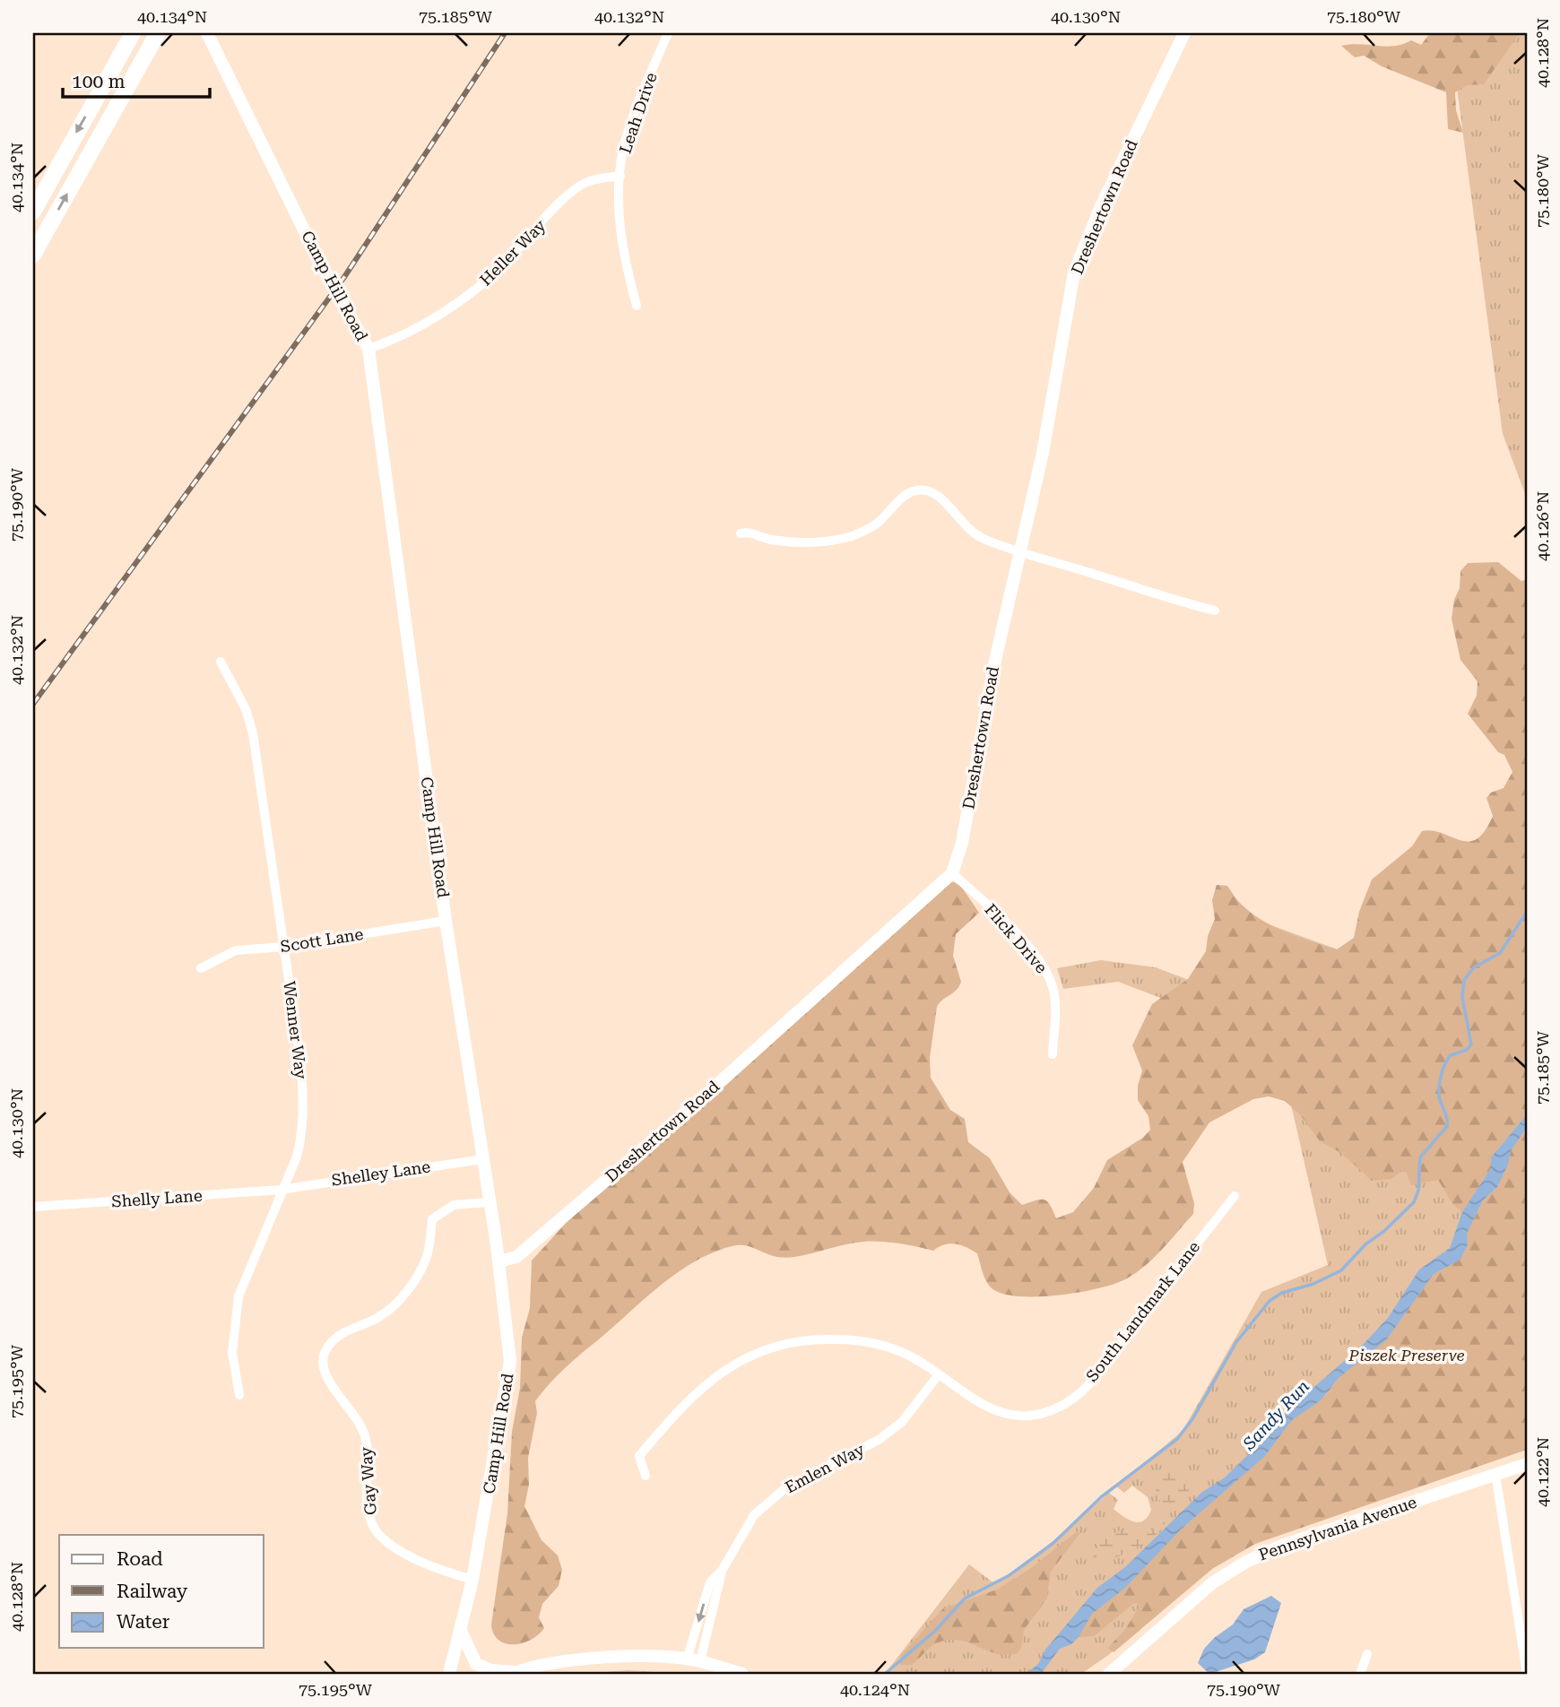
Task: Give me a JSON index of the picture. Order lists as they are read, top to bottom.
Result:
{
  "streets": {
    "street": [
      "Leah Drive",
      "Dreshertown Road",
      "Heller Way",
      "Camp Hill Road",
      "Flick Drive",
      "Scott Lane",
      "Wenner Way",
      "Shelley Lane",
      "Shelly Lane",
      "South Landmark Lane",
      "Emlen Way",
      "Gay Way",
      "Pennsylvania Avenue"
    ]
  },
  "crossings": [
    ["Leah Drive", "Heller Way"],
    ["Dreshertown Road", "Camp Hill Road"],
    ["Dreshertown Road", "Flick Drive"],
    ["Heller Way", "Camp Hill Road"],
    ["Camp Hill Road", "Scott Lane"],
    ["Camp Hill Road", "Shelley Lane"],
    ["Camp Hill Road", "Gay Way"],
    ["Scott Lane", "Wenner Way"],
    ["Wenner Way", "Shelley Lane"],
    ["Wenner Way", "Shelly Lane"],
    ["Shelley Lane", "Shelly Lane"],
    ["South Landmark Lane", "Emlen Way"]
  ],
  "water": ["Sandy Run"],
  "parks": ["Piszek Preserve"],
  "legend": ["Road", "Railway", "Water"],
  "scale_bar": "100 m",
  "coordinates": [
    "40.134°N",
    "75.185°W",
    "40.132°N",
    "40.130°N",
    "75.180°W",
    "40.128°N",
    "75.190°W",
    "40.126°N",
    "75.195°W",
    "40.122°N",
    "40.124°N"
  ]
}
